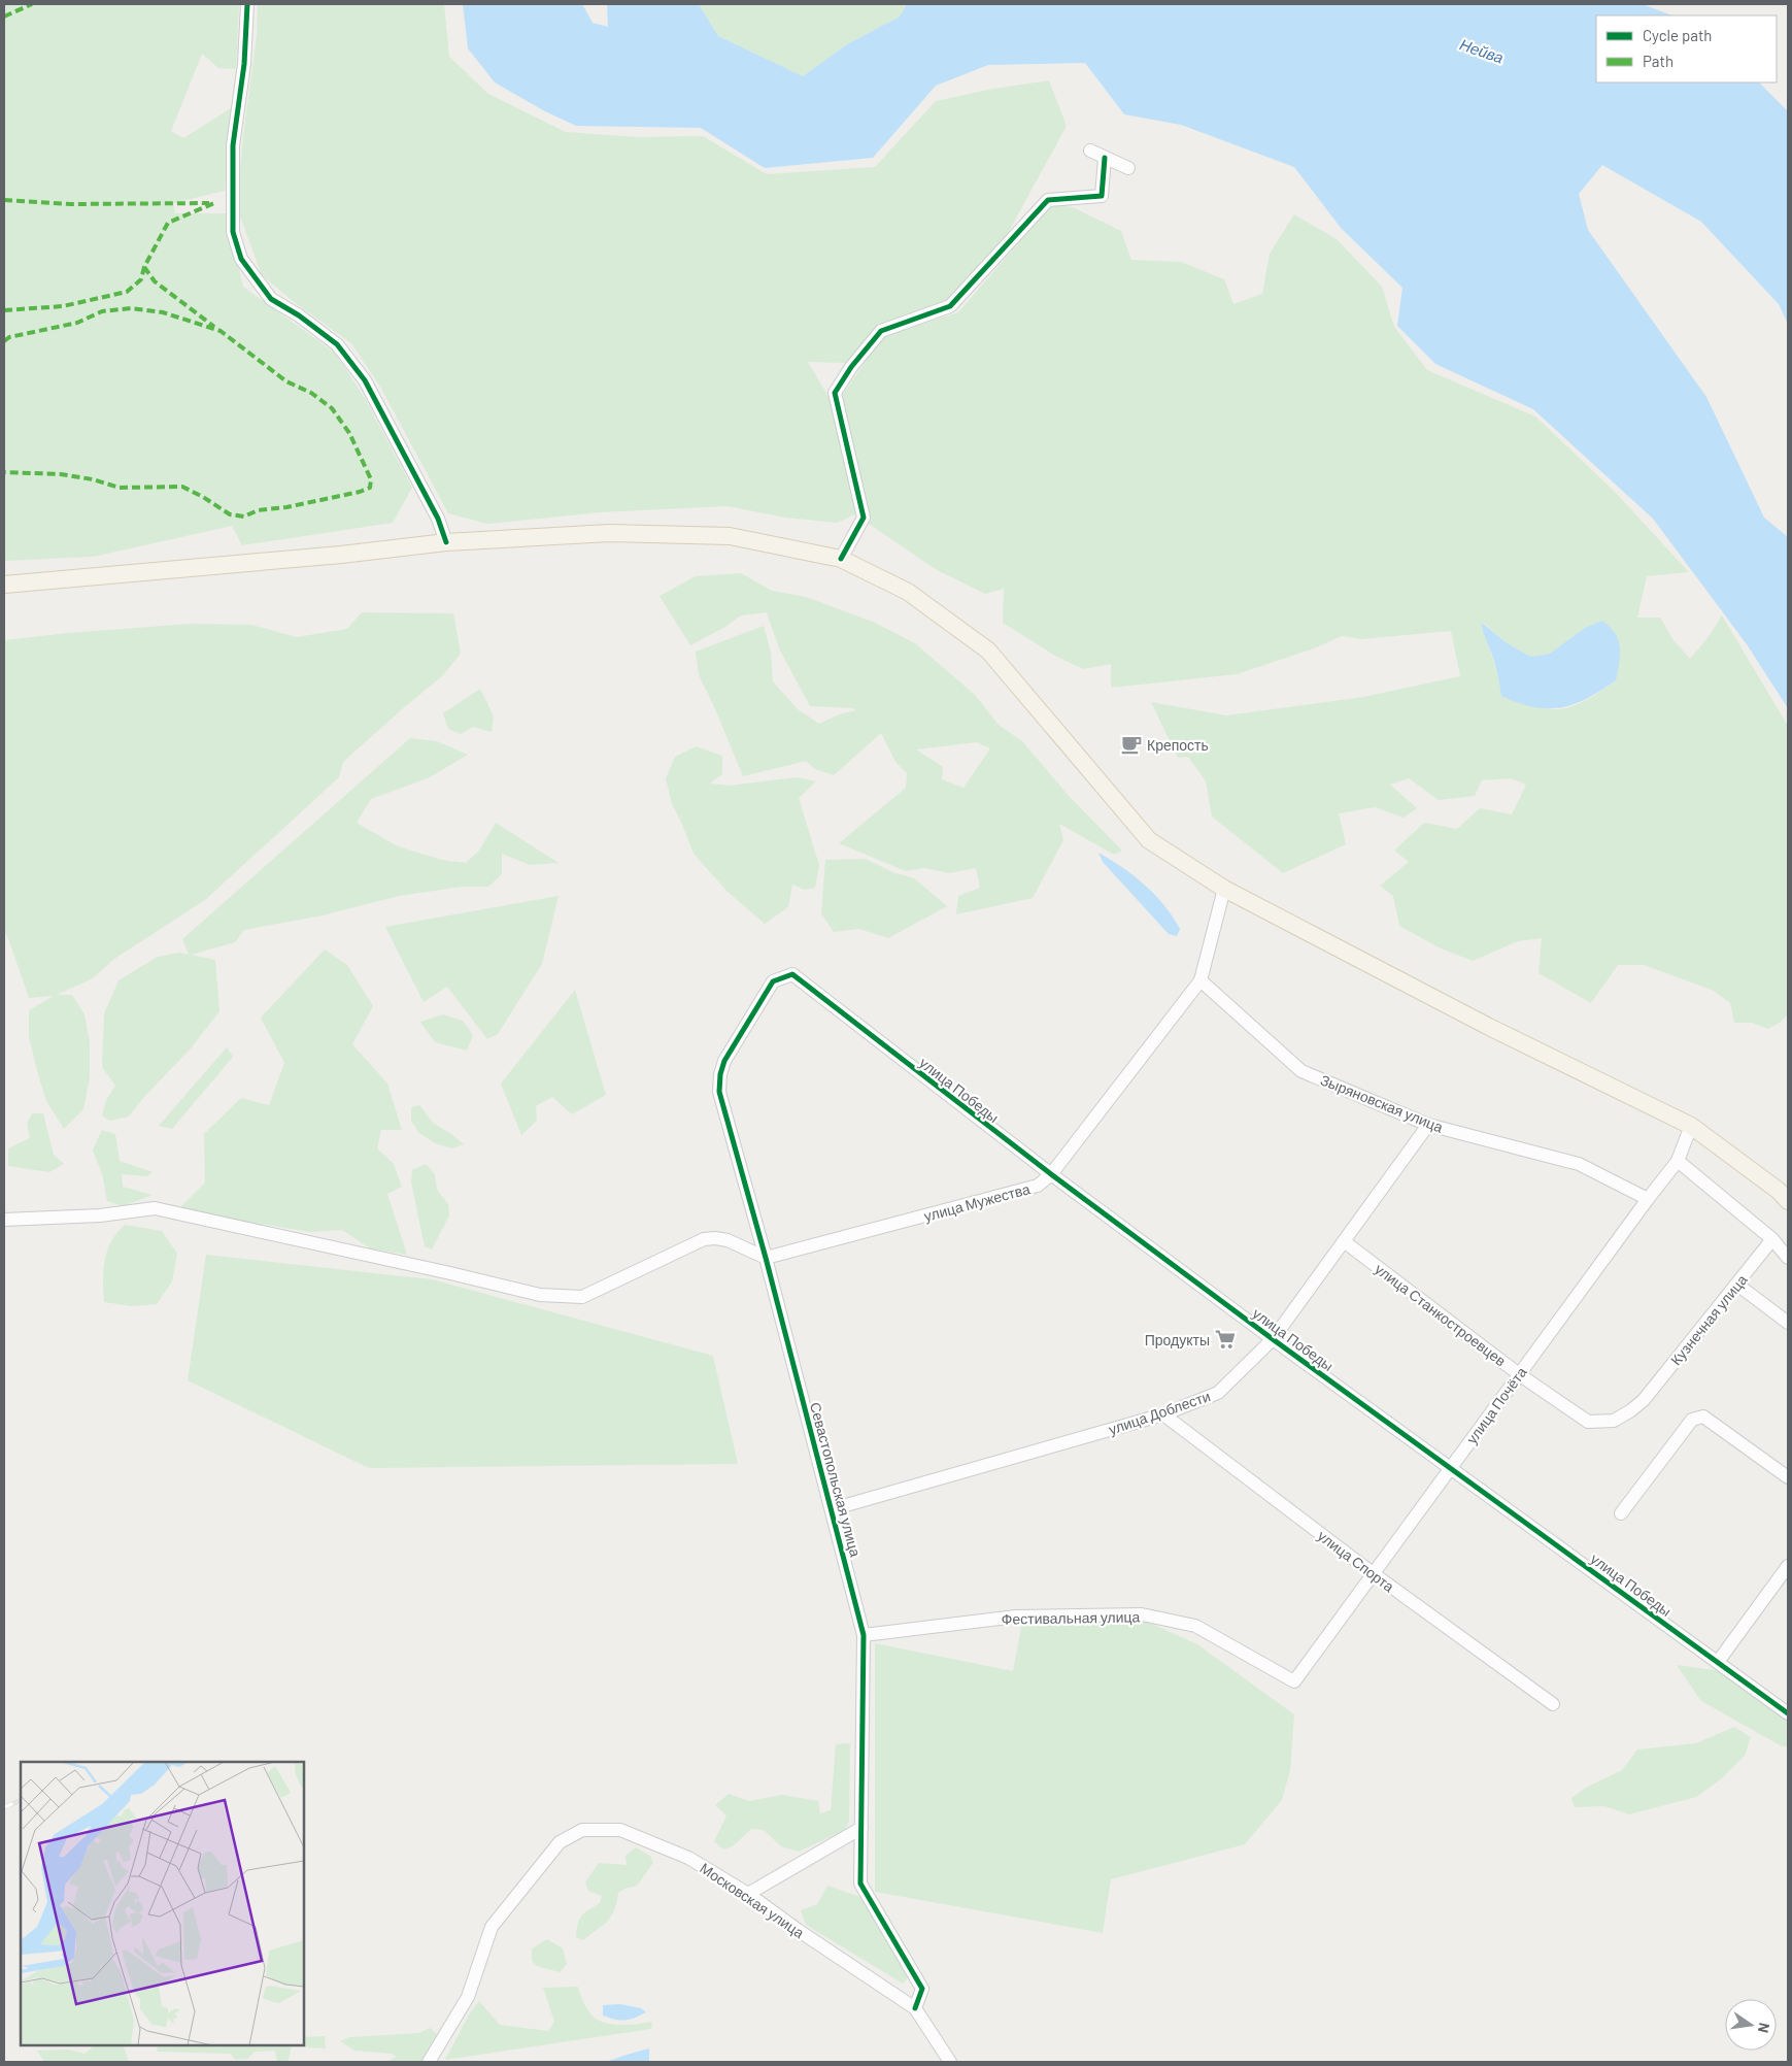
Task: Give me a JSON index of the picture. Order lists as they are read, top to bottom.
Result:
{
  "streets": {
    "street": [
      "улица Победы",
      "Зыряновская улица",
      "улица Мужества",
      "улица Станкостроевцев",
      "Кузнечная улица",
      "улица Почёта",
      "улица Доблести",
      "Севастопольская улица",
      "улица Спорта",
      "Фестивальная улица",
      "Московская улица"
    ]
  },
  "crossings": [
    ["улица Победы", "улица Мужества"],
    ["улица Победы", "улица Почёта"],
    ["улица Победы", "улица Доблести"],
    ["улица Победы", "Севастопольская улица"],
    ["Зыряновская улица", "улица Мужества"],
    ["Зыряновская улица", "улица Почёта"],
    ["Зыряновская улица", "улица Доблести"],
    ["улица Мужества", "Севастопольская улица"],
    ["улица Станкостроевцев", "Кузнечная улица"],
    ["улица Станкостроевцев", "улица Почёта"],
    ["улица Станкостроевцев", "улица Доблести"],
    ["улица Почёта", "улица Спорта"],
    ["улица Почёта", "Фестивальная улица"],
    ["улица Доблести", "Севастопольская улица"],
    ["улица Доблести", "улица Спорта"],
    ["Севастопольская улица", "Фестивальная улица"],
    ["Севастопольская улица", "Московская улица"]
  ],
  "water": ["Нейва"],
  "places": {
    "cafe": ["Крепость"],
    "supermarket": ["Продукты"]
  },
  "legend": ["Cycle path", "Path"],
  "north": "right"
}
